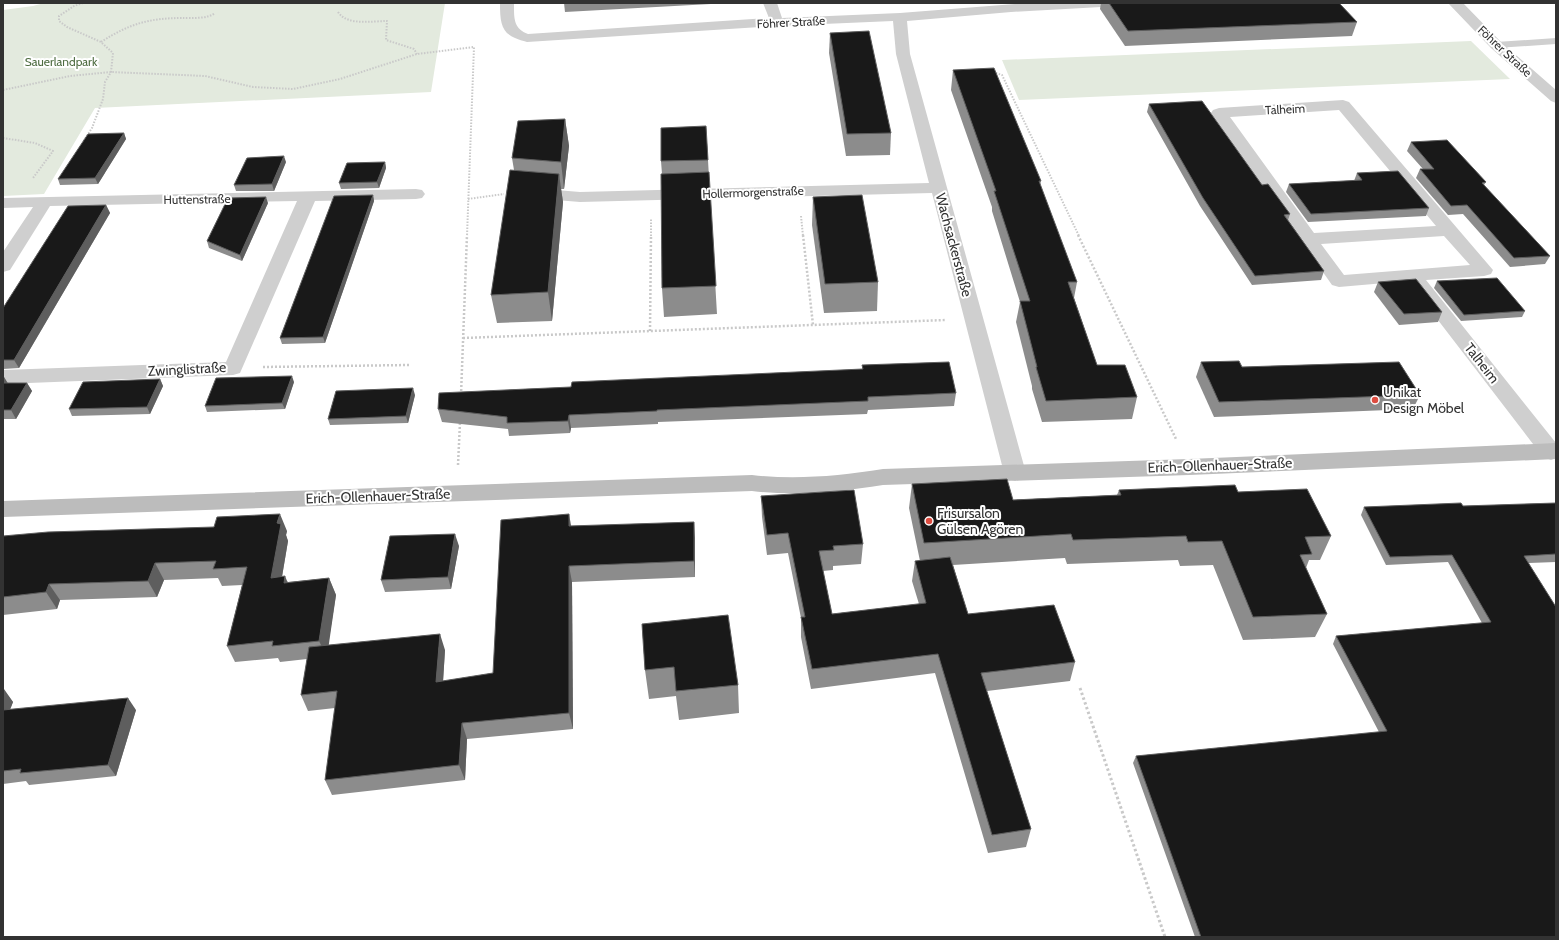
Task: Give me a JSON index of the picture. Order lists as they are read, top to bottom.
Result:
{
  "streets": {
    "street": [
      "Föhrer Straße",
      "Talheim",
      "Hollermorgenstraße",
      "Huttenstraße",
      "Wachsackerstraße",
      "Zwinglistraße",
      "Erich-Ollenhauer-Straße"
    ]
  },
  "crossings": [
    ["Föhrer Straße", "Wachsackerstraße"],
    ["Talheim", "Erich-Ollenhauer-Straße"],
    ["Hollermorgenstraße", "Wachsackerstraße"],
    ["Huttenstraße", "Zwinglistraße"],
    ["Wachsackerstraße", "Erich-Ollenhauer-Straße"]
  ],
  "parks": ["Sauerlandpark"],
  "places": ["Unikat Design Möbel", "Frisursalon Gülsen Agören"]
}
